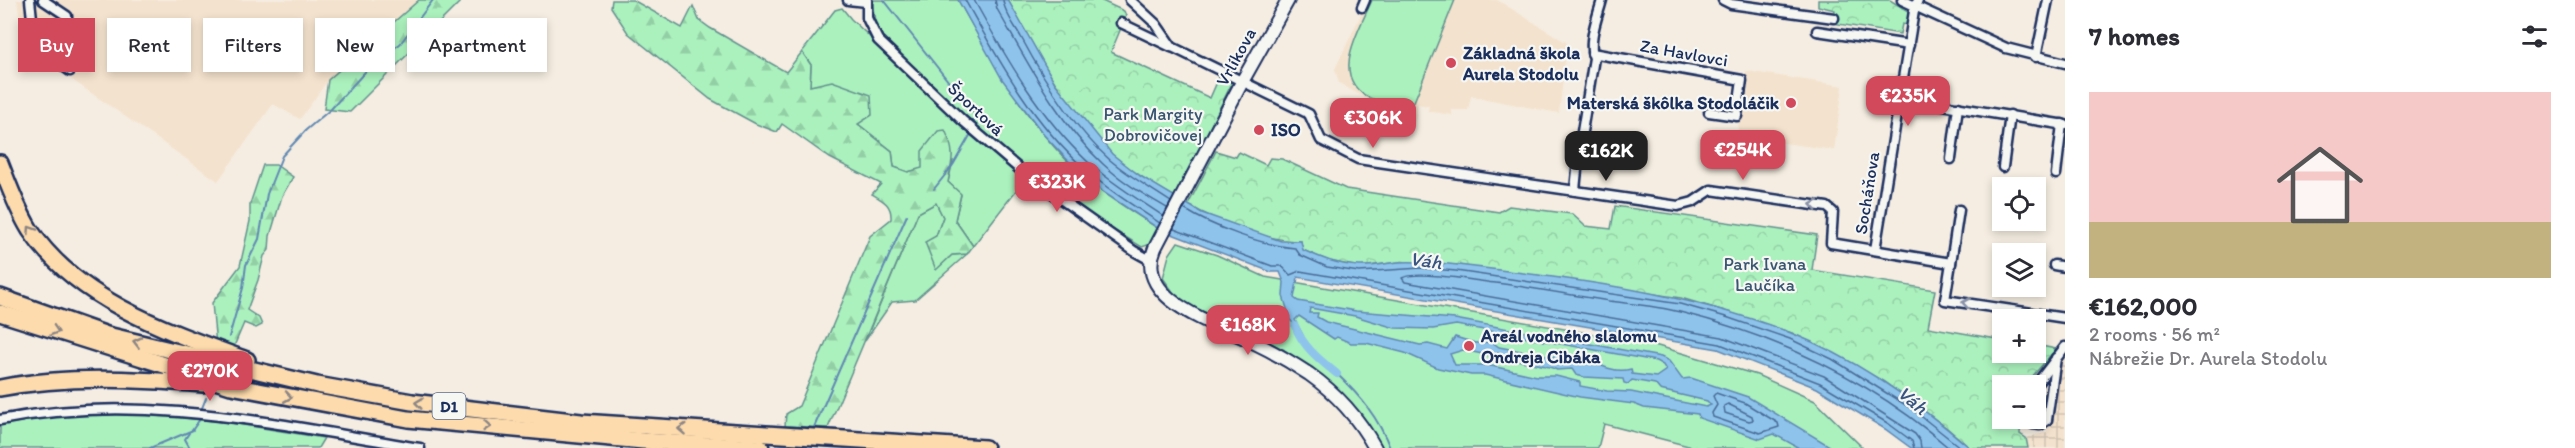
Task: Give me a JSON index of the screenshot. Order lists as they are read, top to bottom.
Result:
{
  "streets": {
    "highway": ["D1"],
    "street": [
      "Za Havlovci",
      "Vrlíkova",
      "Športová",
      "Socháňova"
    ]
  },
  "crossings": [
    ["Vrlíkova", "Športová"]
  ],
  "water": ["Váh"],
  "parks": ["Park Margity Dobrovičovej", "Park Ivana Laučíka"],
  "places": [
    "Základná škola Aurela Stodolu",
    "Materská škôlka Stodoláčik",
    "ISO",
    "Areál vodného slalomu Ondreja Cibáka"
  ],
  "page": {
    "heading": "7 homes",
    "chip": [
      "Buy",
      "Rent",
      "Filters",
      "New",
      "Apartment"
    ],
    "list": [
      {
        "name": "€162,000",
        "note": "2 rooms · 56 m² · Nábrežie Dr. Aurela Stodolu"
      }
    ],
    "price": [
      "€235K",
      "€306K",
      "€254K",
      "€162K",
      "€323K",
      "€168K",
      "€270K"
    ],
    "map_buttons": ["+", "−"]
  }
}
